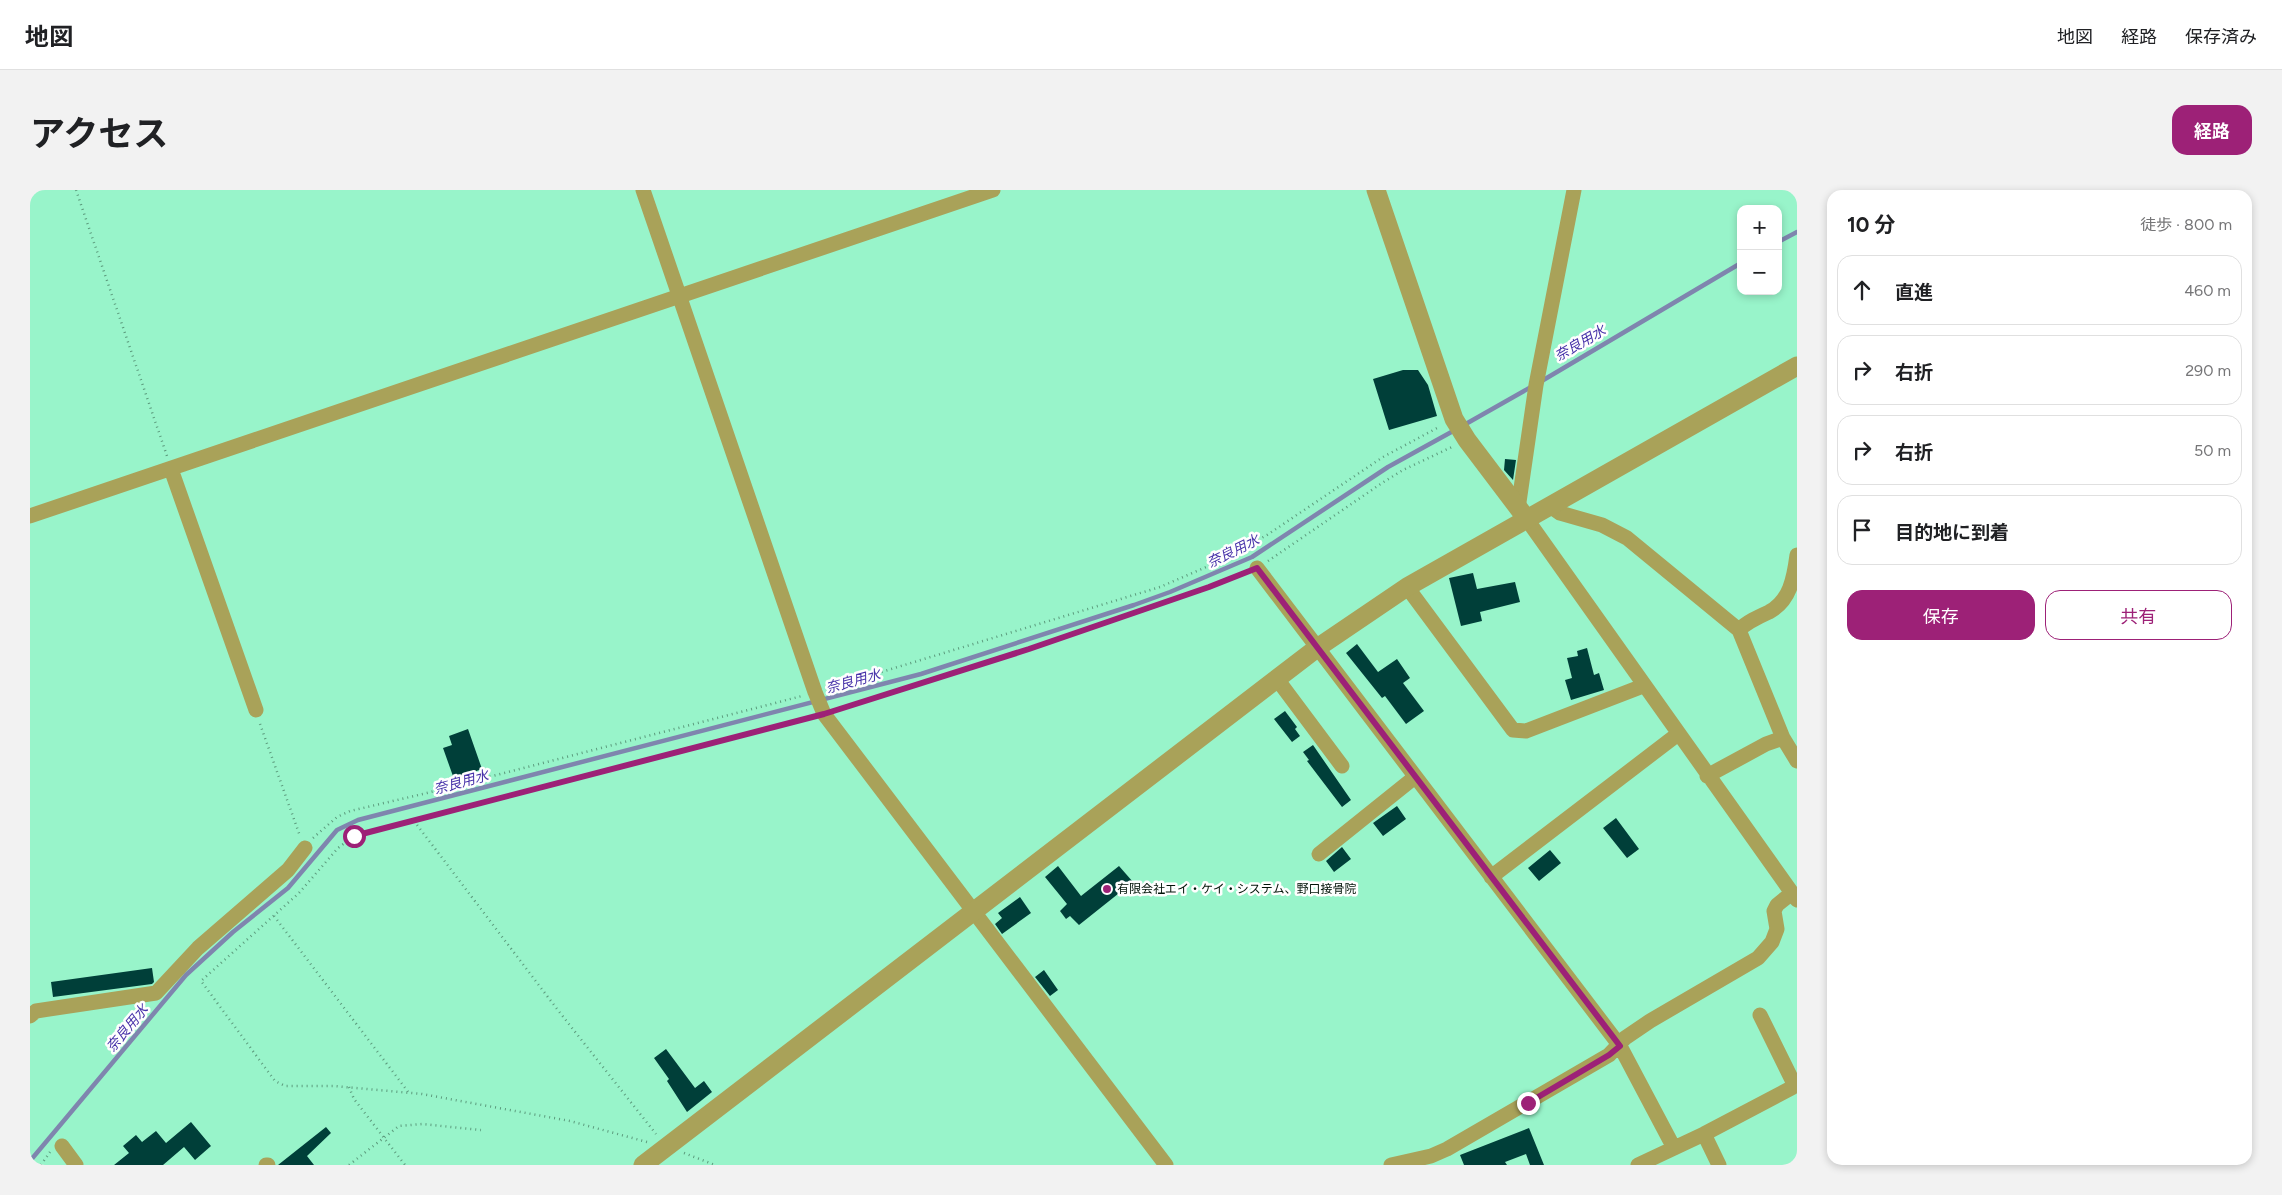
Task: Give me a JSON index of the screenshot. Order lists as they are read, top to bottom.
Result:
{
  "water": ["奈良用水"],
  "places": ["有限会社エイ・ケイ・システム、野口接骨院"],
  "page": {
    "header": "地図",
    "nav": ["地図", "経路", "保存済み"],
    "title": "アクセス",
    "buttons": [
      "経路",
      ["保存", "共有"]
    ],
    "heading": ["10 分", "徒歩 · 800 m"],
    "map_buttons": ["+", "−"],
    "list": [
      ["直進", "460 m"],
      ["右折", "290 m"],
      ["右折", "50 m"],
      "目的地に到着"
    ]
  }
}
